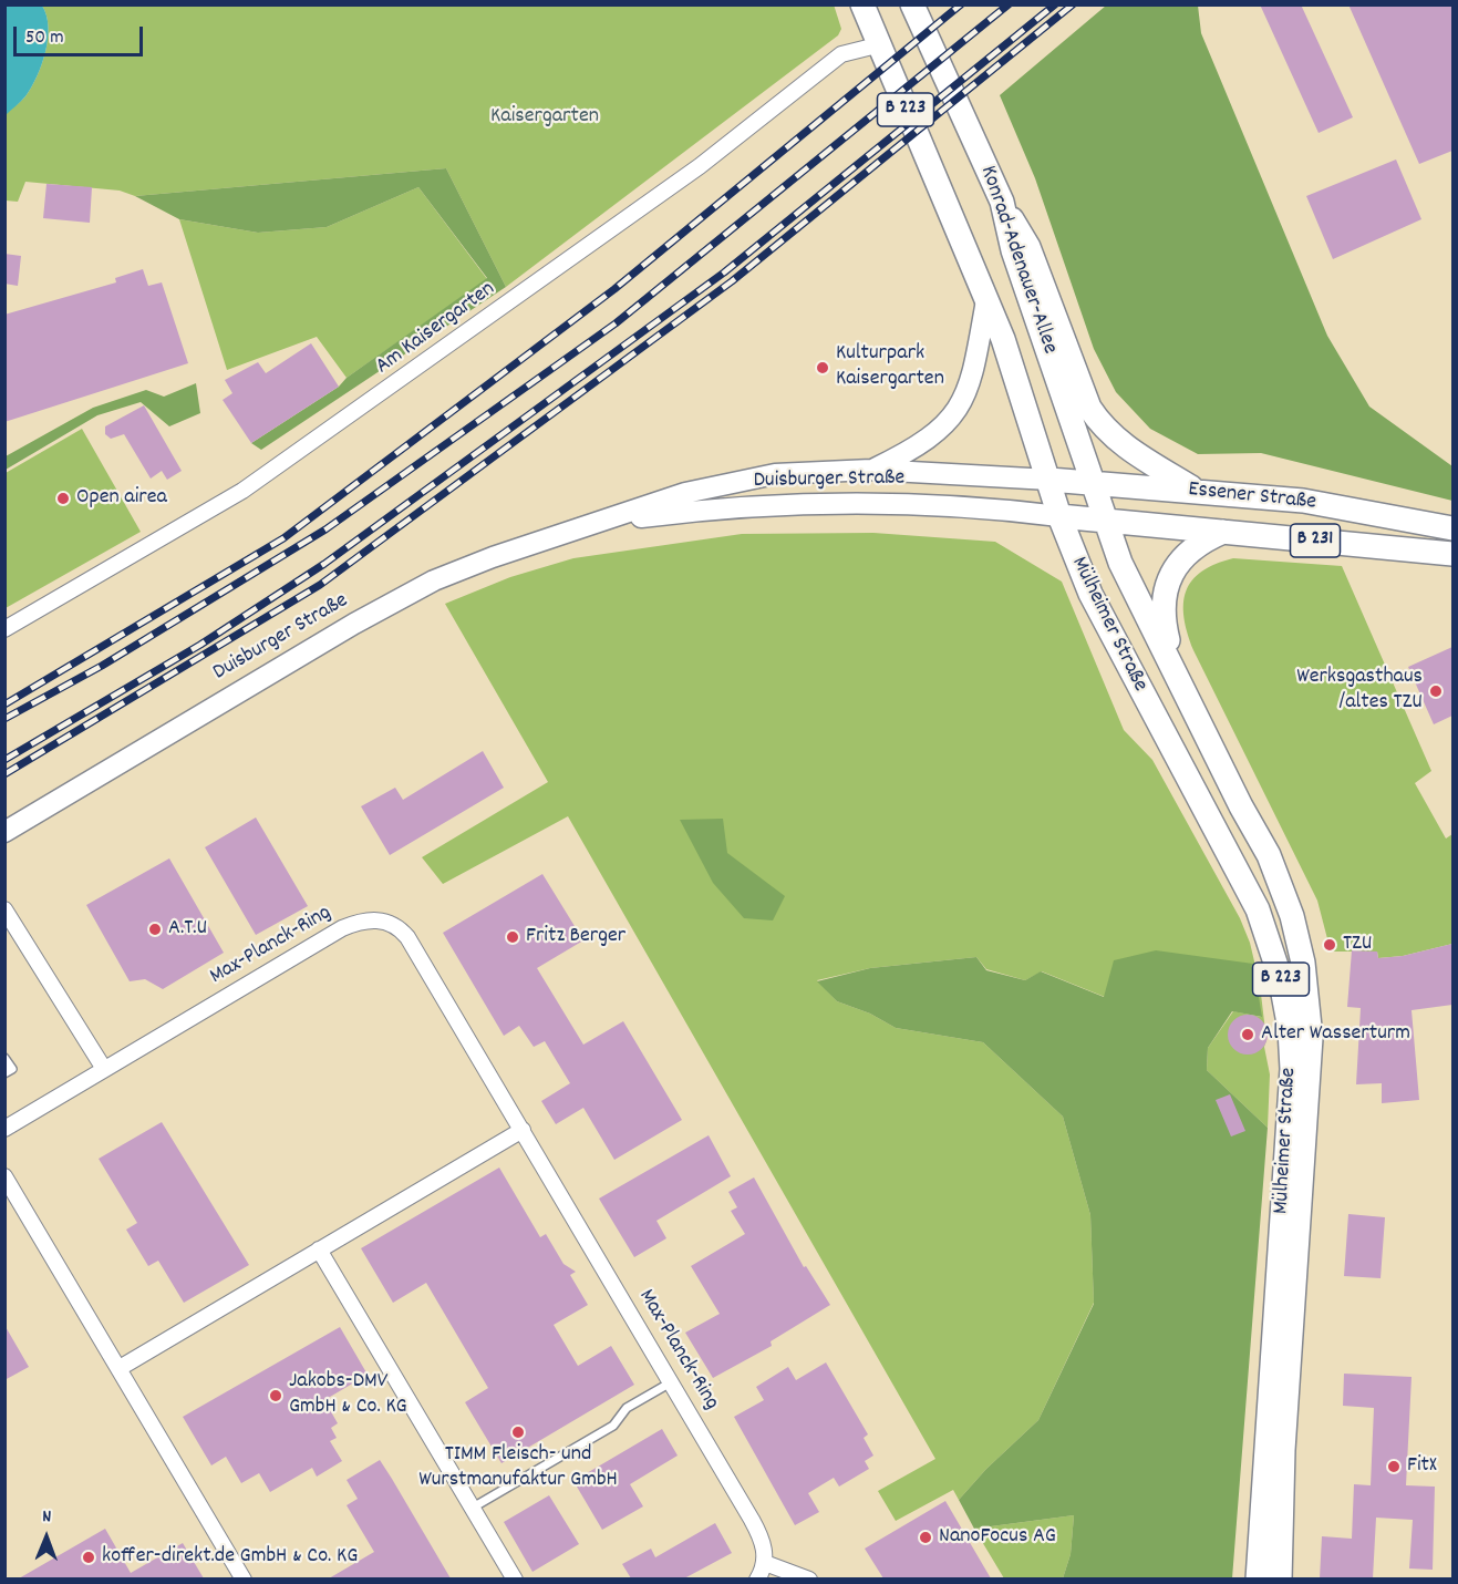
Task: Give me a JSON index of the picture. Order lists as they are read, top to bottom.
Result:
{
  "streets": {
    "main road": [
      "B 223",
      "Konrad-Adenauer-Allee",
      "Duisburger Straße",
      "Essener Straße",
      "B 231",
      "Mülheimer Straße"
    ],
    "street": ["Am Kaisergarten", "Max-Planck-Ring"]
  },
  "crossings": [
    ["Konrad-Adenauer-Allee", "Am Kaisergarten"],
    ["Konrad-Adenauer-Allee", "Duisburger Straße"],
    ["Konrad-Adenauer-Allee", "Essener Straße"],
    ["Konrad-Adenauer-Allee", "Mülheimer Straße"],
    ["Duisburger Straße", "Essener Straße"],
    ["Duisburger Straße", "Mülheimer Straße"],
    ["Essener Straße", "Mülheimer Straße"]
  ],
  "parks": ["Kaisergarten"],
  "places": [
    "Kulturpark Kaisergarten",
    "Open airea",
    "Werksgasthaus /altes TZU",
    "A.T.U",
    "Fritz Berger",
    "TZU",
    "Alter Wasserturm",
    "Jakobs-DMV GmbH & Co. KG",
    "TIMM Fleisch- und Wurstmanufaktur GmbH",
    "FitX",
    "NanoFocus AG",
    "koffer-direkt.de GmbH & Co. KG"
  ],
  "scale_bar": "50 m",
  "north": "top"
}
